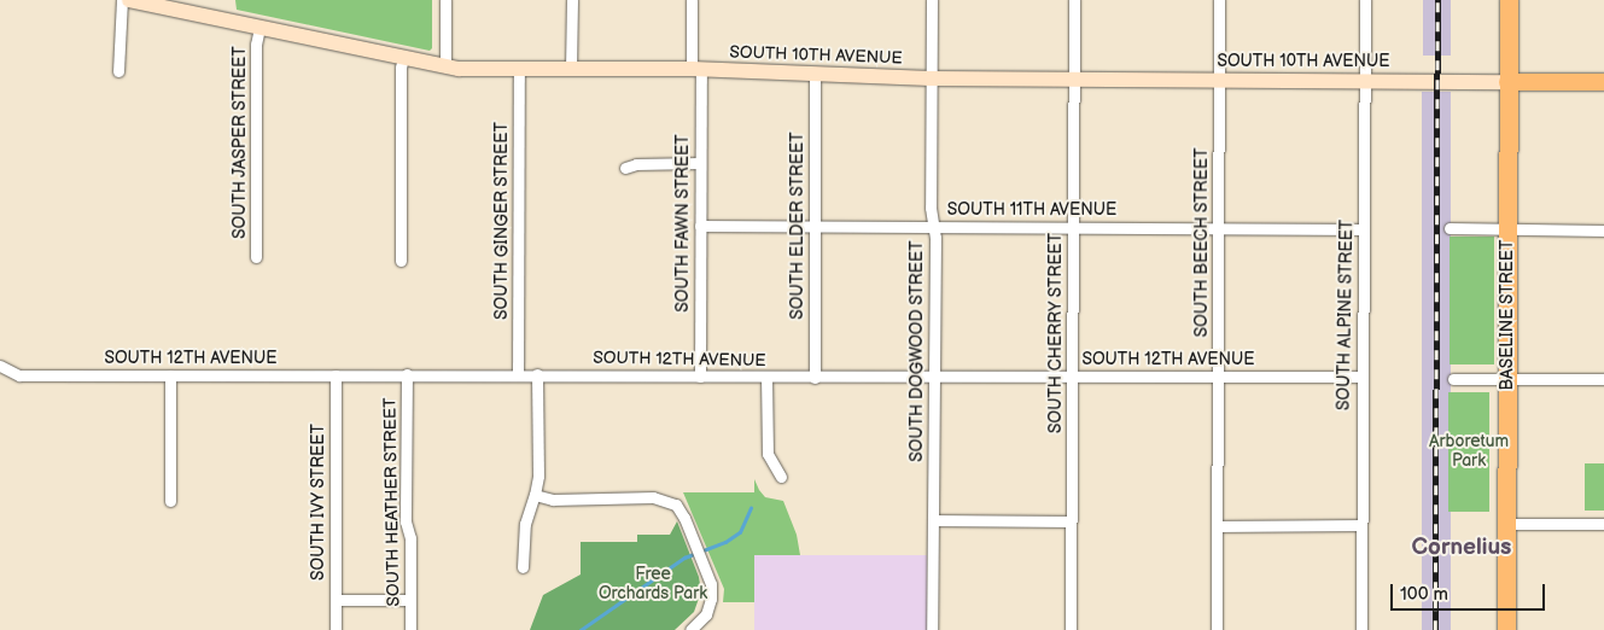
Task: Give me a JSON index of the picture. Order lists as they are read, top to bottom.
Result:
{
  "streets": {
    "highway": ["BASELINE STREET"],
    "main road": ["SOUTH 10TH AVENUE"],
    "street": [
      "SOUTH JASPER STREET",
      "SOUTH 11TH AVENUE",
      "SOUTH GINGER STREET",
      "SOUTH FAWN STREET",
      "SOUTH ELDER STREET",
      "SOUTH BEECH STREET",
      "SOUTH ALPINE STREET",
      "SOUTH CHERRY STREET",
      "SOUTH DOGWOOD STREET",
      "SOUTH 12TH AVENUE",
      "SOUTH IVY STREET",
      "SOUTH HEATHER STREET"
    ]
  },
  "crossings": [
    ["SOUTH 10TH AVENUE", "SOUTH JASPER STREET"],
    ["SOUTH 10TH AVENUE", "SOUTH GINGER STREET"],
    ["SOUTH 10TH AVENUE", "SOUTH FAWN STREET"],
    ["SOUTH 10TH AVENUE", "SOUTH ELDER STREET"],
    ["SOUTH 10TH AVENUE", "SOUTH BEECH STREET"],
    ["SOUTH 10TH AVENUE", "SOUTH ALPINE STREET"],
    ["SOUTH 10TH AVENUE", "BASELINE STREET"],
    ["SOUTH 10TH AVENUE", "SOUTH CHERRY STREET"],
    ["SOUTH 10TH AVENUE", "SOUTH DOGWOOD STREET"],
    ["SOUTH 11TH AVENUE", "SOUTH FAWN STREET"],
    ["SOUTH 11TH AVENUE", "SOUTH ELDER STREET"],
    ["SOUTH 11TH AVENUE", "SOUTH BEECH STREET"],
    ["SOUTH 11TH AVENUE", "SOUTH ALPINE STREET"],
    ["SOUTH 11TH AVENUE", "SOUTH CHERRY STREET"],
    ["SOUTH 11TH AVENUE", "SOUTH DOGWOOD STREET"],
    ["SOUTH GINGER STREET", "SOUTH 12TH AVENUE"],
    ["SOUTH FAWN STREET", "SOUTH 12TH AVENUE"],
    ["SOUTH ELDER STREET", "SOUTH 12TH AVENUE"],
    ["SOUTH BEECH STREET", "SOUTH 12TH AVENUE"],
    ["SOUTH ALPINE STREET", "SOUTH 12TH AVENUE"],
    ["SOUTH CHERRY STREET", "SOUTH 12TH AVENUE"],
    ["SOUTH DOGWOOD STREET", "SOUTH 12TH AVENUE"],
    ["SOUTH 12TH AVENUE", "SOUTH IVY STREET"],
    ["SOUTH 12TH AVENUE", "SOUTH HEATHER STREET"]
  ],
  "districts": ["Cornelius"],
  "parks": ["Arboretum Park", "Free Orchards Park"],
  "scale_bar": "100 m"
}
